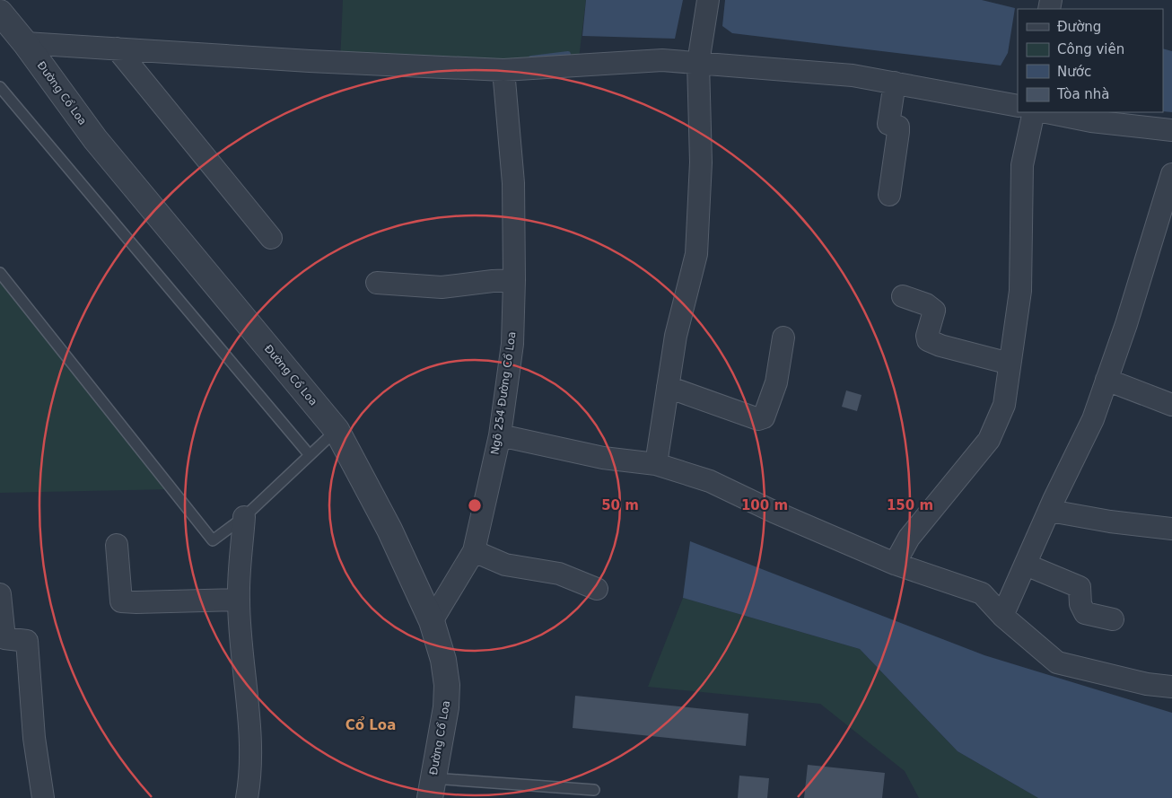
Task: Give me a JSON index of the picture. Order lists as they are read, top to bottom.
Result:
{
  "streets": {
    "street": ["Đường Cổ Loa", "Ngõ 254 Đường Cổ Loa"]
  },
  "crossings": [
    ["Đường Cổ Loa", "Ngõ 254 Đường Cổ Loa"]
  ],
  "districts": ["Cổ Loa"],
  "legend": [
    "Đường",
    "Công viên",
    "Nước",
    "Tòa nhà"
  ],
  "rings": ["50 m", "100 m", "150 m"]
}
